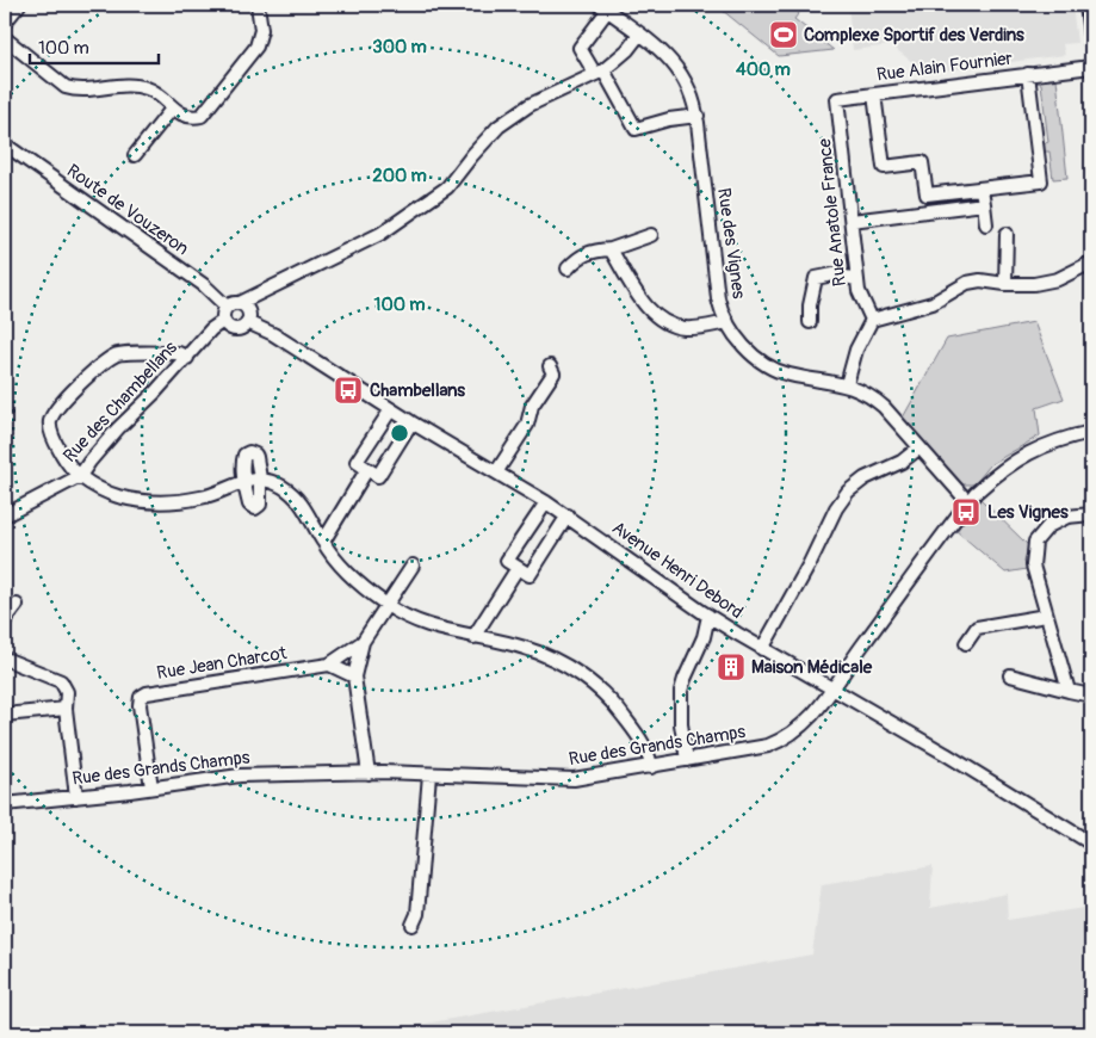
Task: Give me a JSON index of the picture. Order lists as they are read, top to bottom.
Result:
{
  "streets": {
    "street": [
      "Rue Alain Fournier",
      "Route de Vouzeron",
      "Rue Anatole France",
      "Rue des Vignes",
      "Rue des Chambellans",
      "Avenue Henri Debord",
      "Rue Jean Charcot",
      "Rue des Grands Champs"
    ]
  },
  "crossings": [
    ["Rue Alain Fournier", "Rue Anatole France"],
    ["Route de Vouzeron", "Rue des Chambellans"],
    ["Route de Vouzeron", "Avenue Henri Debord"],
    ["Rue des Vignes", "Rue des Grands Champs"],
    ["Rue des Chambellans", "Avenue Henri Debord"],
    ["Avenue Henri Debord", "Rue des Grands Champs"],
    ["Rue Jean Charcot", "Rue des Grands Champs"]
  ],
  "places": {
    "sports": ["Complexe Sportif des Verdins"],
    "bus stop": ["Chambellans", "Les Vignes"],
    "building": ["Maison Médicale"]
  },
  "scale_bar": "100 m",
  "rings": [
    "300 m",
    "400 m",
    "200 m",
    "100 m"
  ]
}
